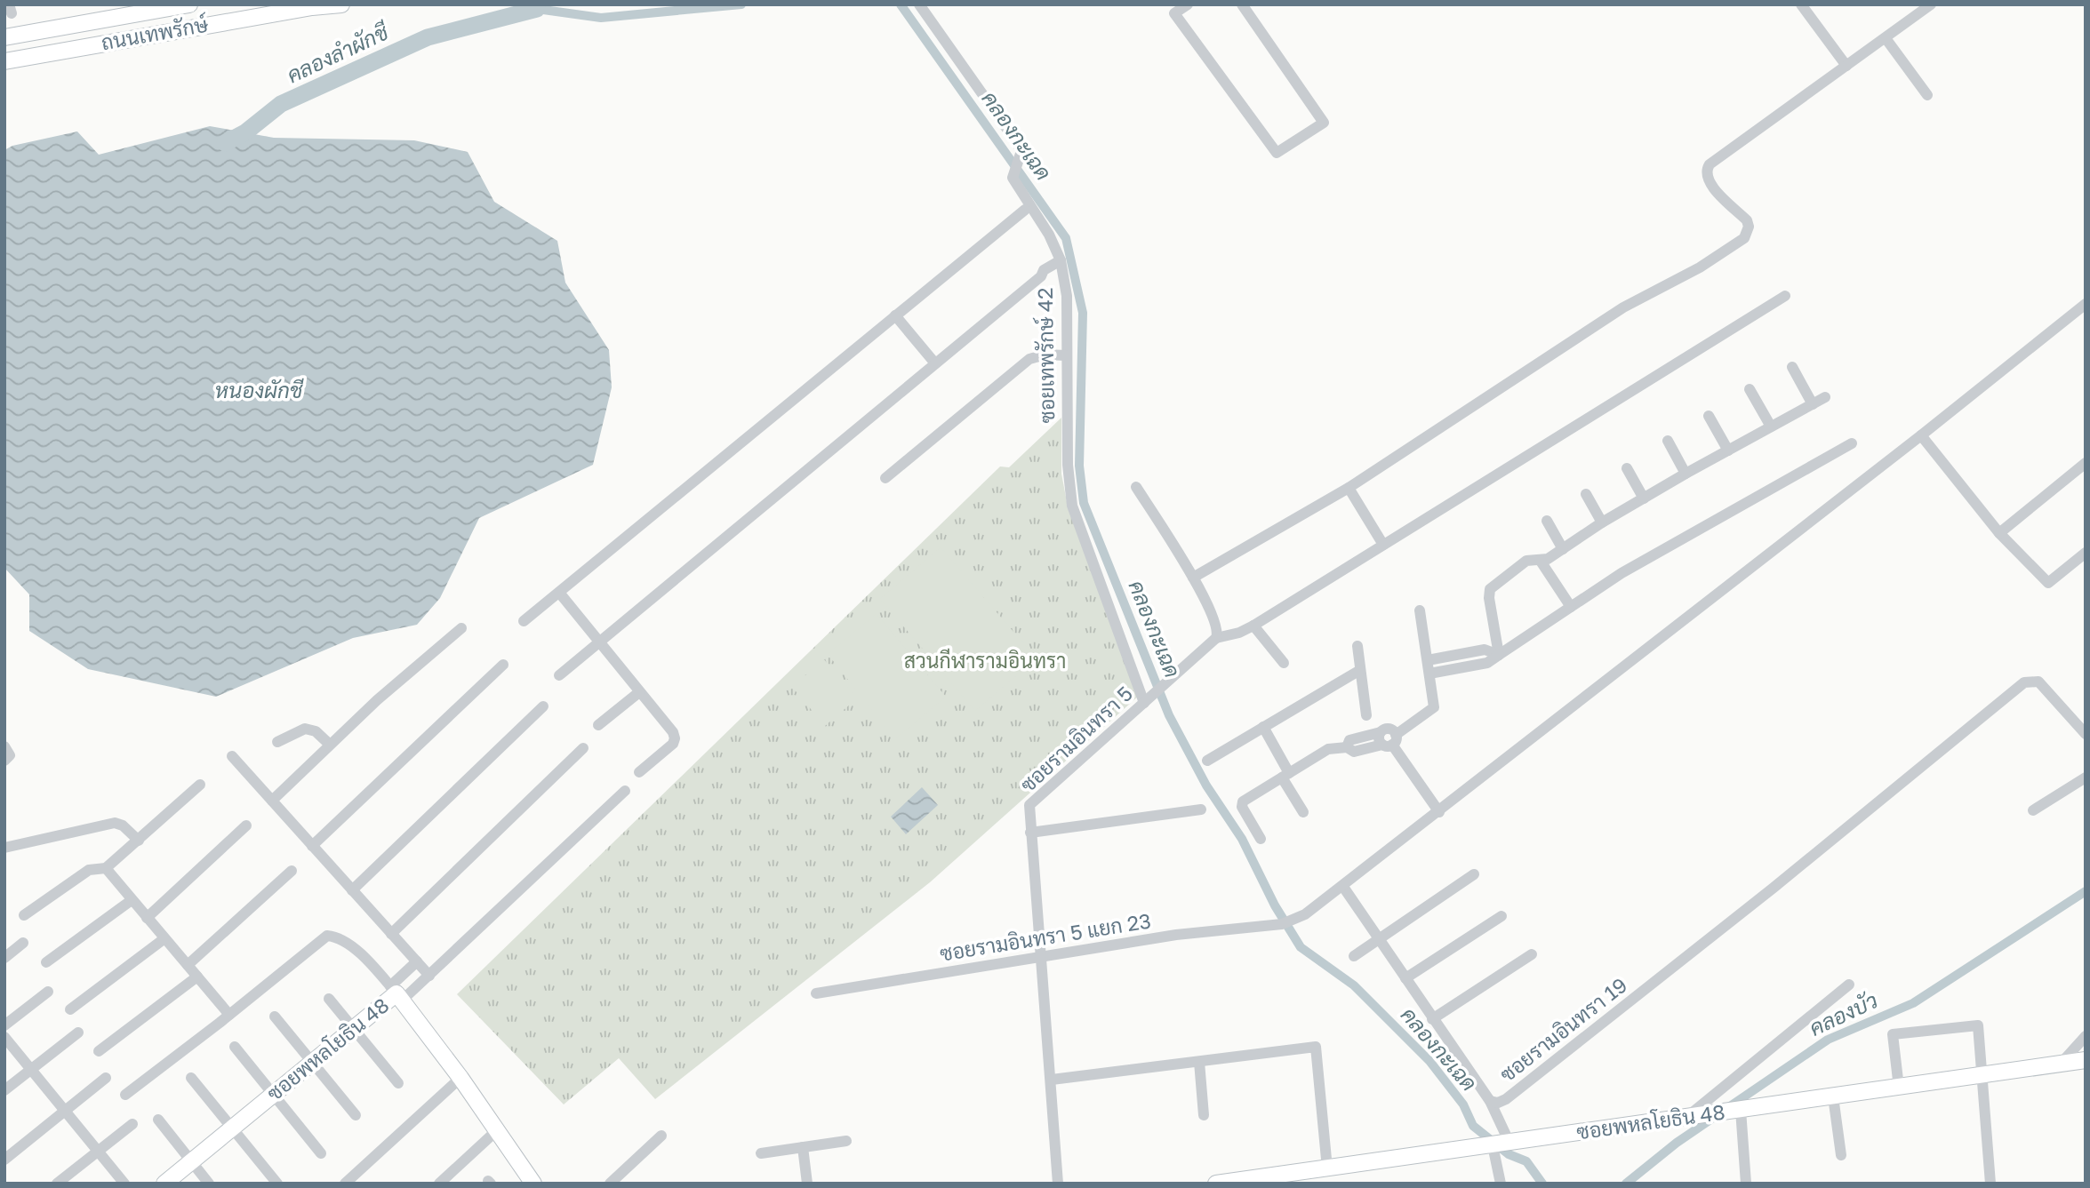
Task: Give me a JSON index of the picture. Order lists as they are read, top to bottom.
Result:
{
  "streets": {
    "street": [
      "ถนนเทพรักษ์",
      "ซอยเทพรักษ์ 42",
      "ซอยรามอินทรา 5",
      "ซอยรามอินทรา 5 แยก 23",
      "ซอยรามอินทรา 19",
      "ซอยพหลโยธิน 48"
    ]
  },
  "crossings": [
    ["ซอยเทพรักษ์ 42", "ซอยรามอินทรา 5"],
    ["ซอยรามอินทรา 5", "ซอยรามอินทรา 5 แยก 23"],
    ["ซอยรามอินทรา 5 แยก 23", "ซอยรามอินทรา 19"]
  ],
  "water": [
    "คลองลำผักชี",
    "คลองกะเฉด",
    "หนองผักชี",
    "คลองบัว"
  ],
  "parks": ["สวนกีฬารามอินทรา"]
}
